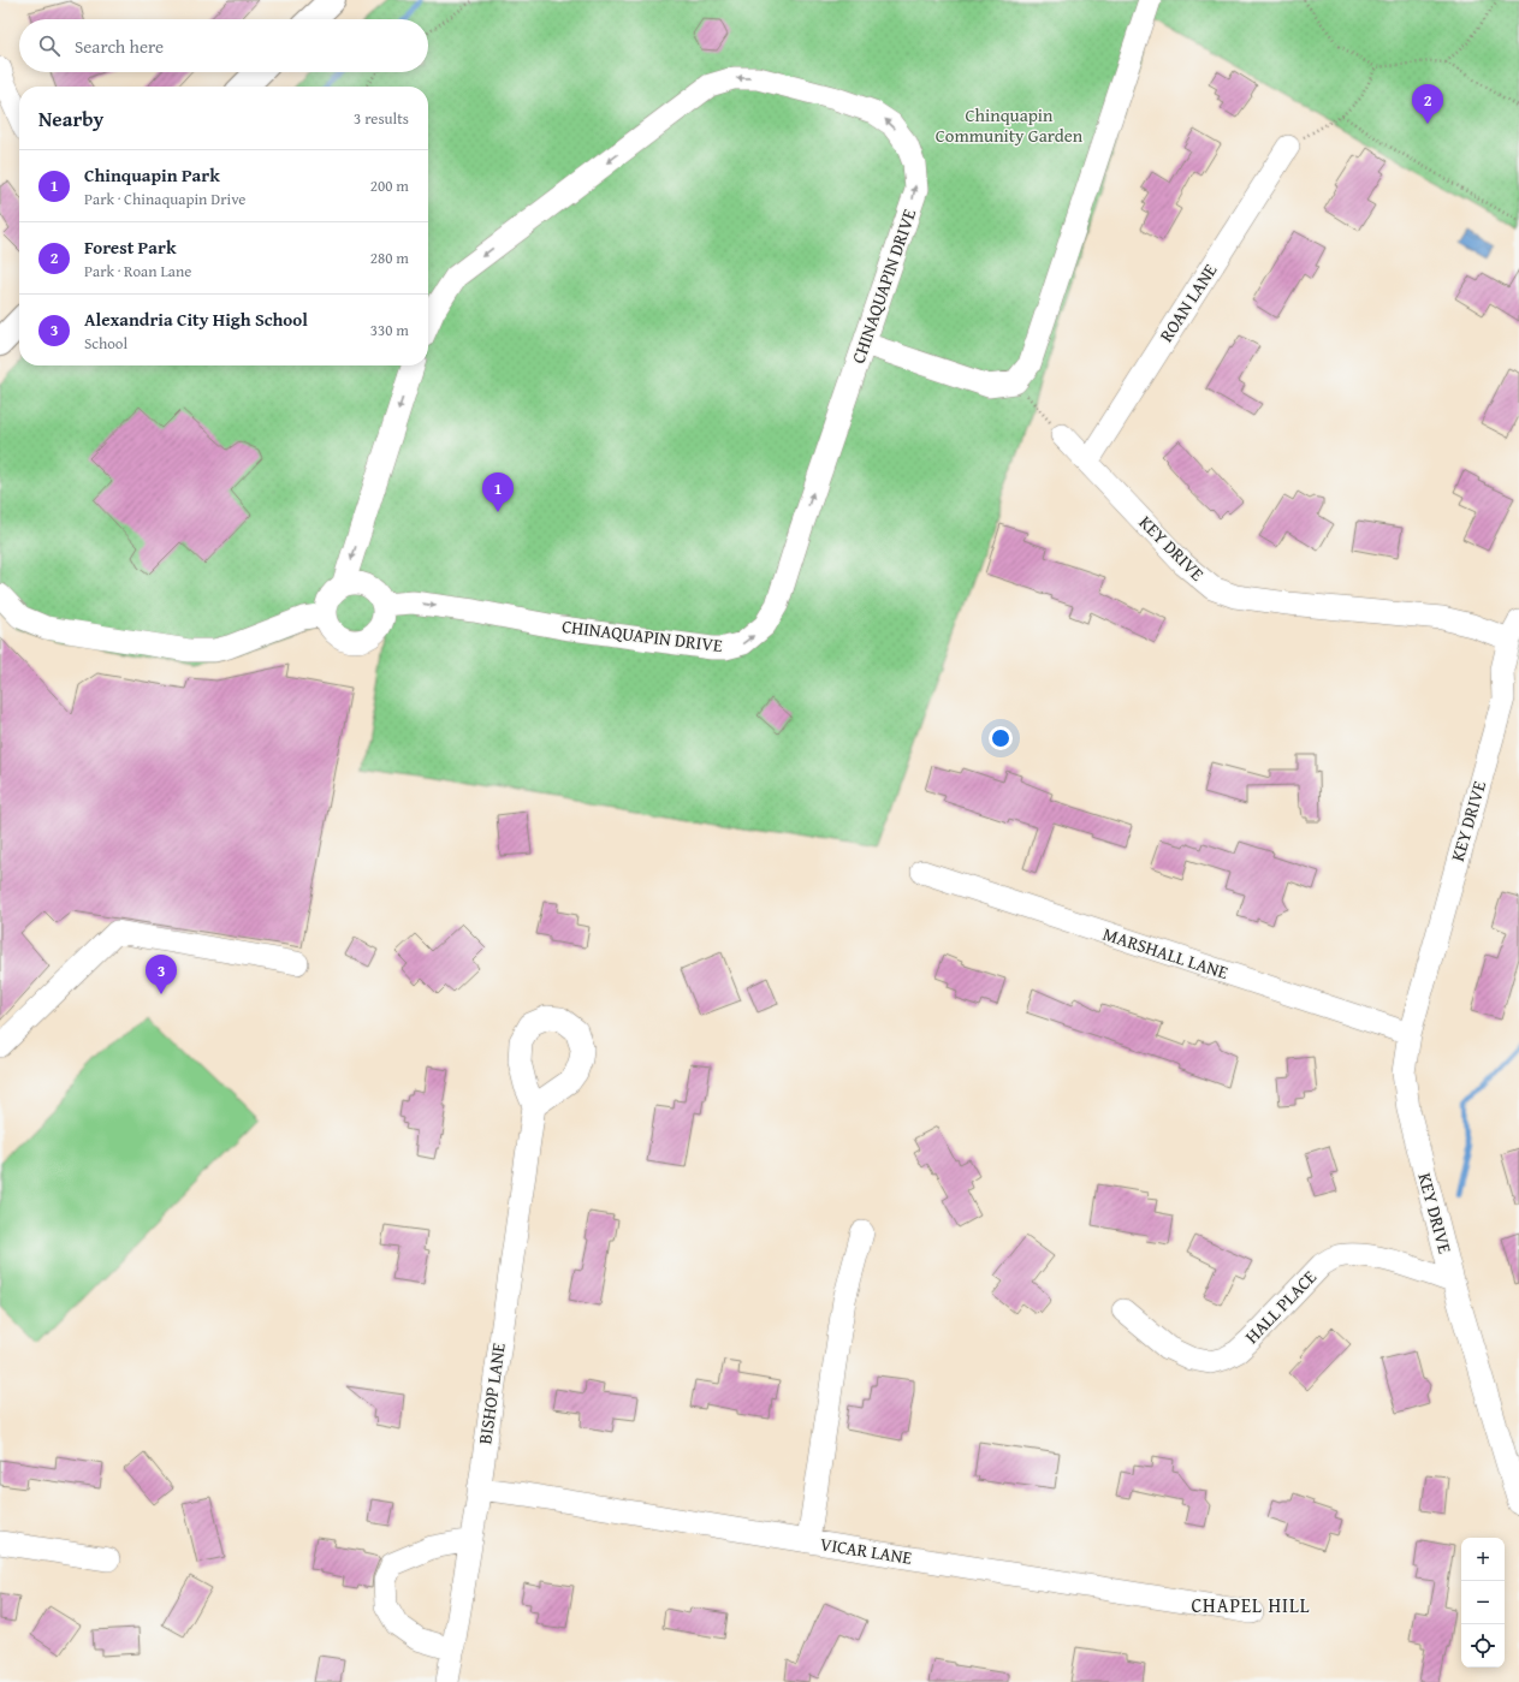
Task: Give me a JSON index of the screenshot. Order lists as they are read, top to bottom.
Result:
{
  "streets": {
    "street": [
      "CHINAQUAPIN DRIVE",
      "ROAN LANE",
      "KEY DRIVE",
      "MARSHALL LANE",
      "HALL PLACE",
      "BISHOP LANE",
      "VICAR LANE"
    ]
  },
  "crossings": [
    ["ROAN LANE", "KEY DRIVE"],
    ["KEY DRIVE", "MARSHALL LANE"],
    ["KEY DRIVE", "HALL PLACE"],
    ["BISHOP LANE", "VICAR LANE"]
  ],
  "districts": ["CHAPEL HILL"],
  "parks": ["Chinquapin Community Garden"],
  "page": {
    "search": "Search here",
    "pins": ["2", "1", "3"],
    "heading": ["Nearby", "3 results"],
    "list": [
      {
        "mark": "1",
        "name": "Chinquapin Park",
        "note": "Park · Chinaquapin Drive",
        "value": "200 m"
      },
      {
        "mark": "2",
        "name": "Forest Park",
        "note": "Park · Roan Lane",
        "value": "280 m"
      },
      {
        "mark": "3",
        "name": "Alexandria City High School",
        "note": "School",
        "value": "330 m"
      }
    ],
    "map_buttons": ["+", "−"]
  }
}
